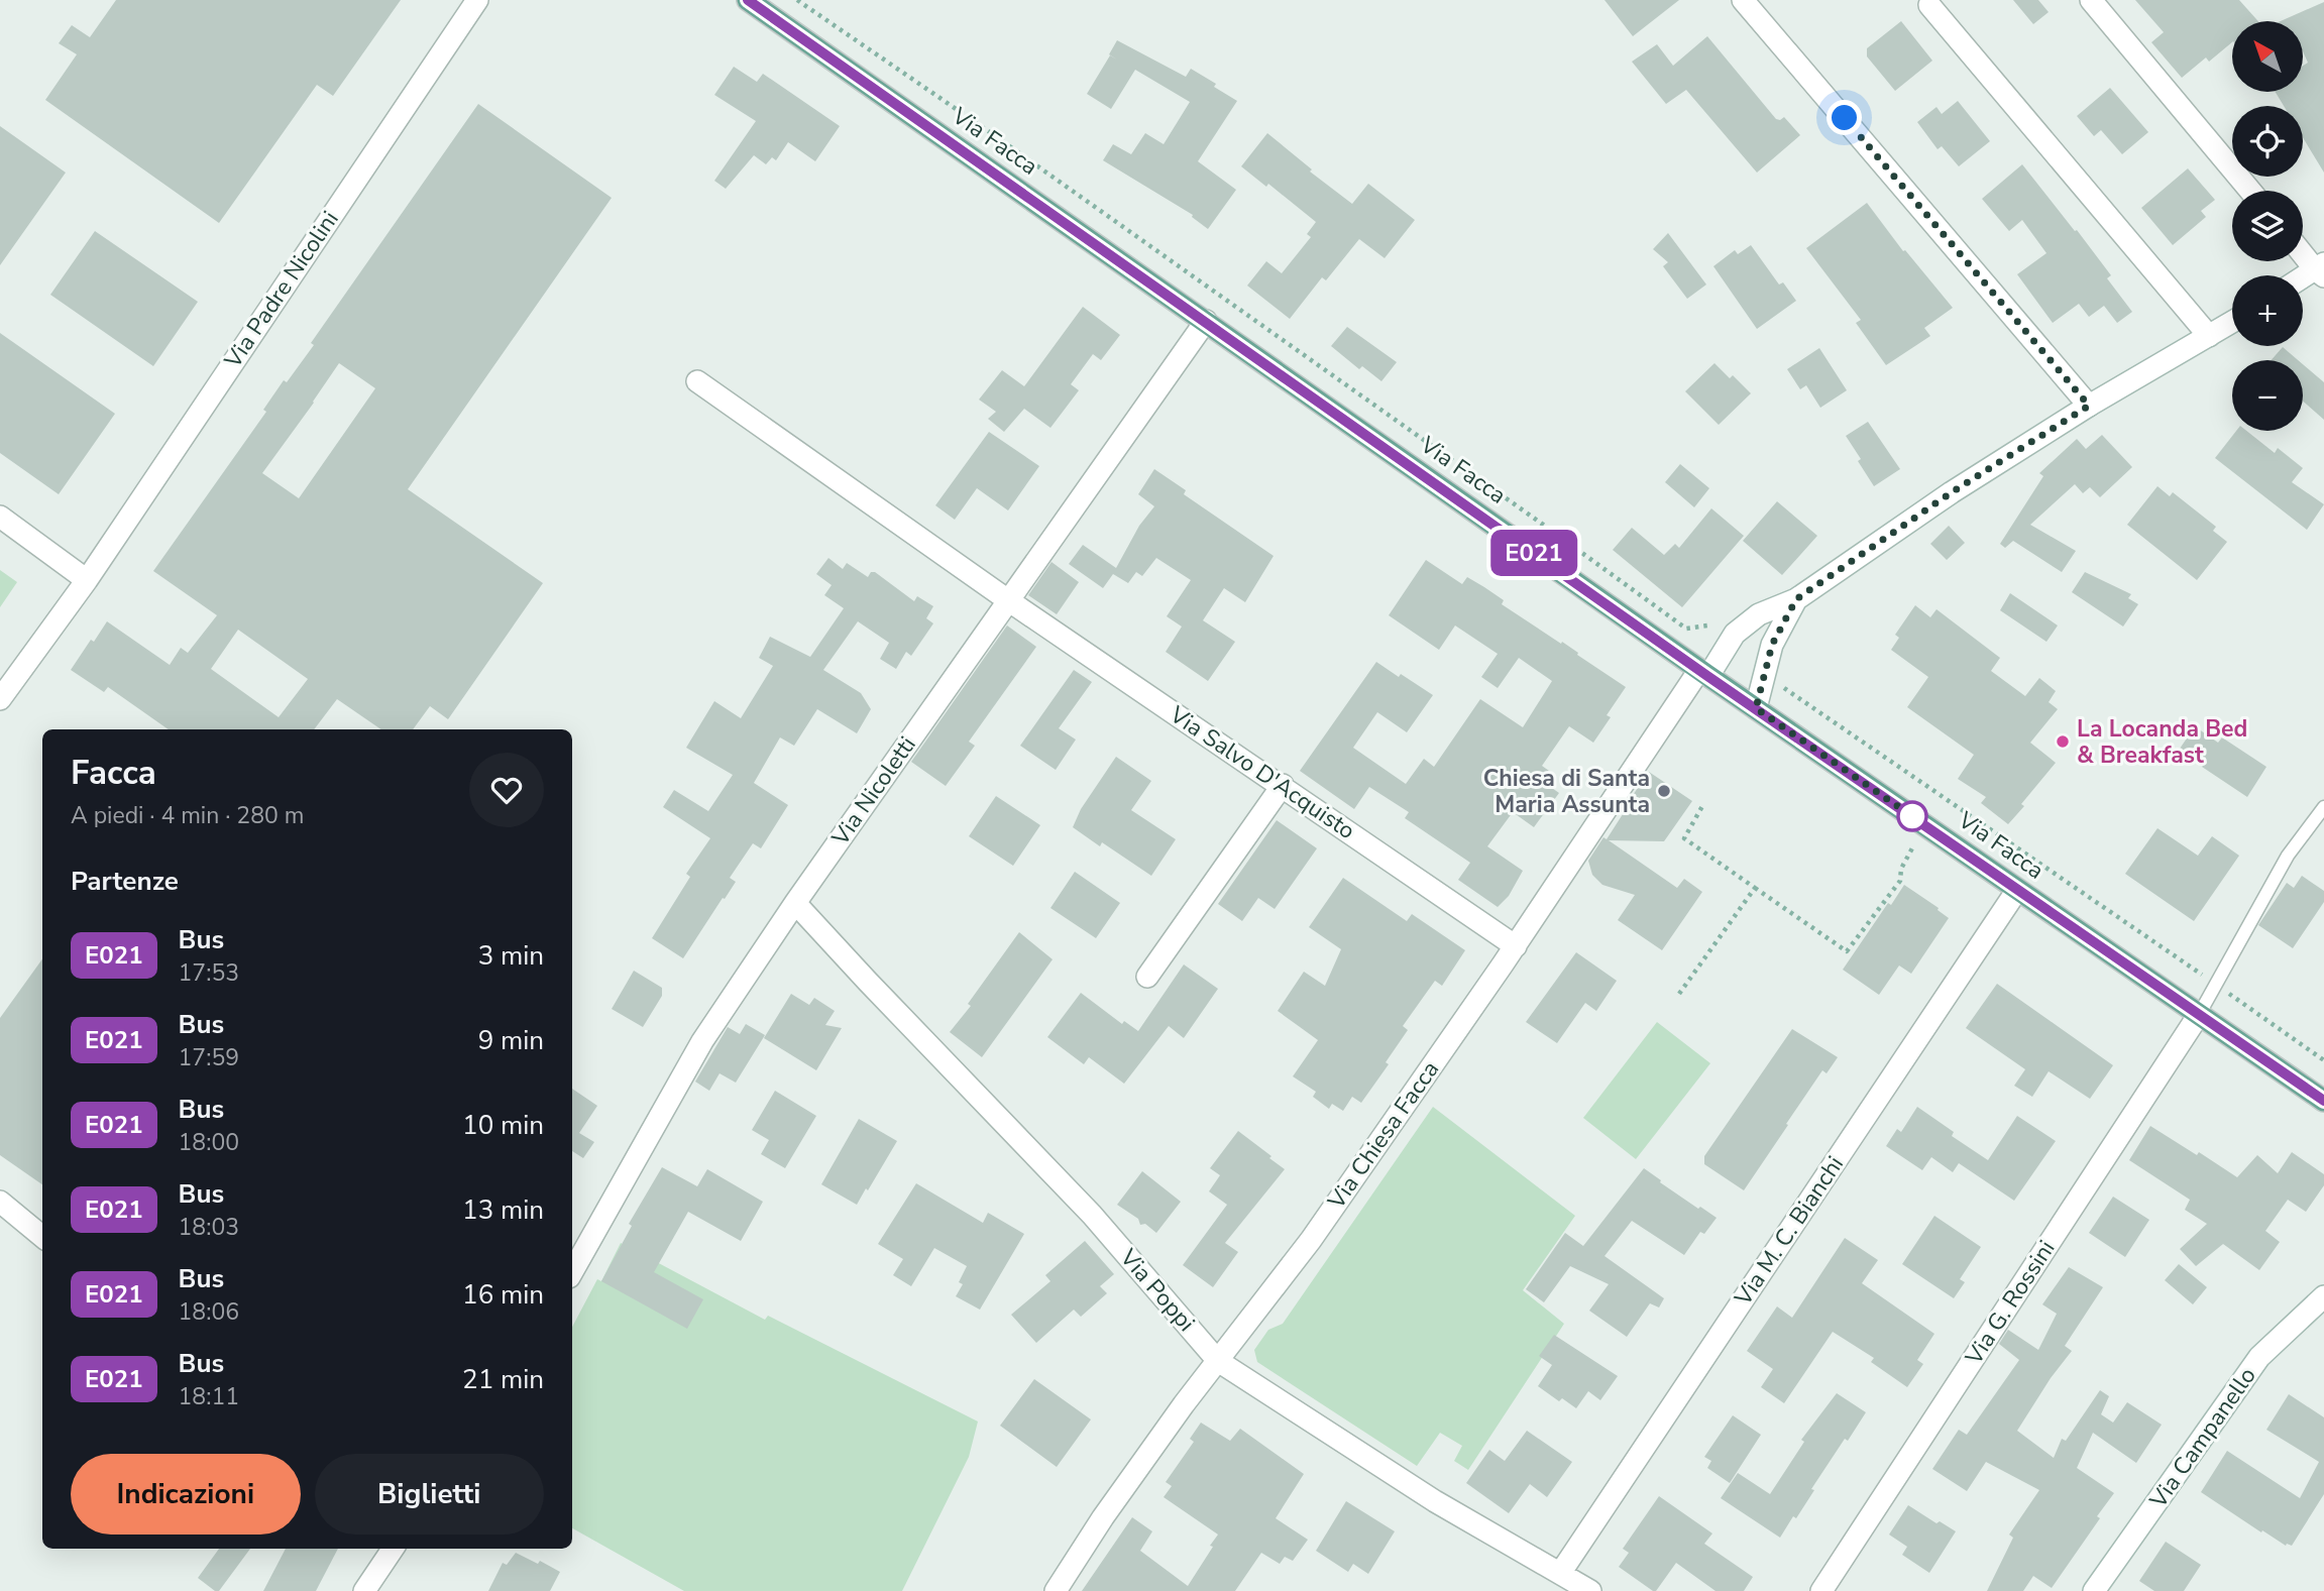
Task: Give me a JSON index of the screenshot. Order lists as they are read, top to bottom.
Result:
{
  "streets": {
    "main road": ["Via Facca"],
    "street": [
      "Via Padre Nicolini",
      "Via Salvo D'Acquisto",
      "Via Nicoletti",
      "Via Chiesa Facca",
      "Via M. C. Bianchi",
      "Via Poppi",
      "Via G. Rossini",
      "Via Campanello"
    ]
  },
  "crossings": [
    ["Via Facca", "Via Nicoletti"],
    ["Via Facca", "Via Chiesa Facca"],
    ["Via Facca", "Via M. C. Bianchi"],
    ["Via Facca", "Via G. Rossini"],
    ["Via Salvo D'Acquisto", "Via Nicoletti"],
    ["Via Salvo D'Acquisto", "Via Chiesa Facca"],
    ["Via Nicoletti", "Via Poppi"],
    ["Via Chiesa Facca", "Via Poppi"],
    ["Via M. C. Bianchi", "Via Poppi"]
  ],
  "places": ["La Locanda Bed & Breakfast", "Chiesa di Santa Maria Assunta"],
  "lines": ["bus line E021"],
  "north": "top left",
  "page": {
    "on_map": "E021",
    "map_buttons": ["+", "−"],
    "heading": [
      ["Facca", "A piedi · 4 min · 280 m"],
      "Partenze"
    ],
    "list": [
      {
        "mark": "E021",
        "name": "Bus",
        "note": "17:53",
        "value": "3 min"
      },
      {
        "mark": "E021",
        "name": "Bus",
        "note": "17:59",
        "value": "9 min"
      },
      {
        "mark": "E021",
        "name": "Bus",
        "note": "18:00",
        "value": "10 min"
      },
      {
        "mark": "E021",
        "name": "Bus",
        "note": "18:03",
        "value": "13 min"
      },
      {
        "mark": "E021",
        "name": "Bus",
        "note": "18:06",
        "value": "16 min"
      },
      {
        "mark": "E021",
        "name": "Bus",
        "note": "18:11",
        "value": "21 min"
      }
    ],
    "buttons": ["Indicazioni", "Biglietti"]
  }
}
